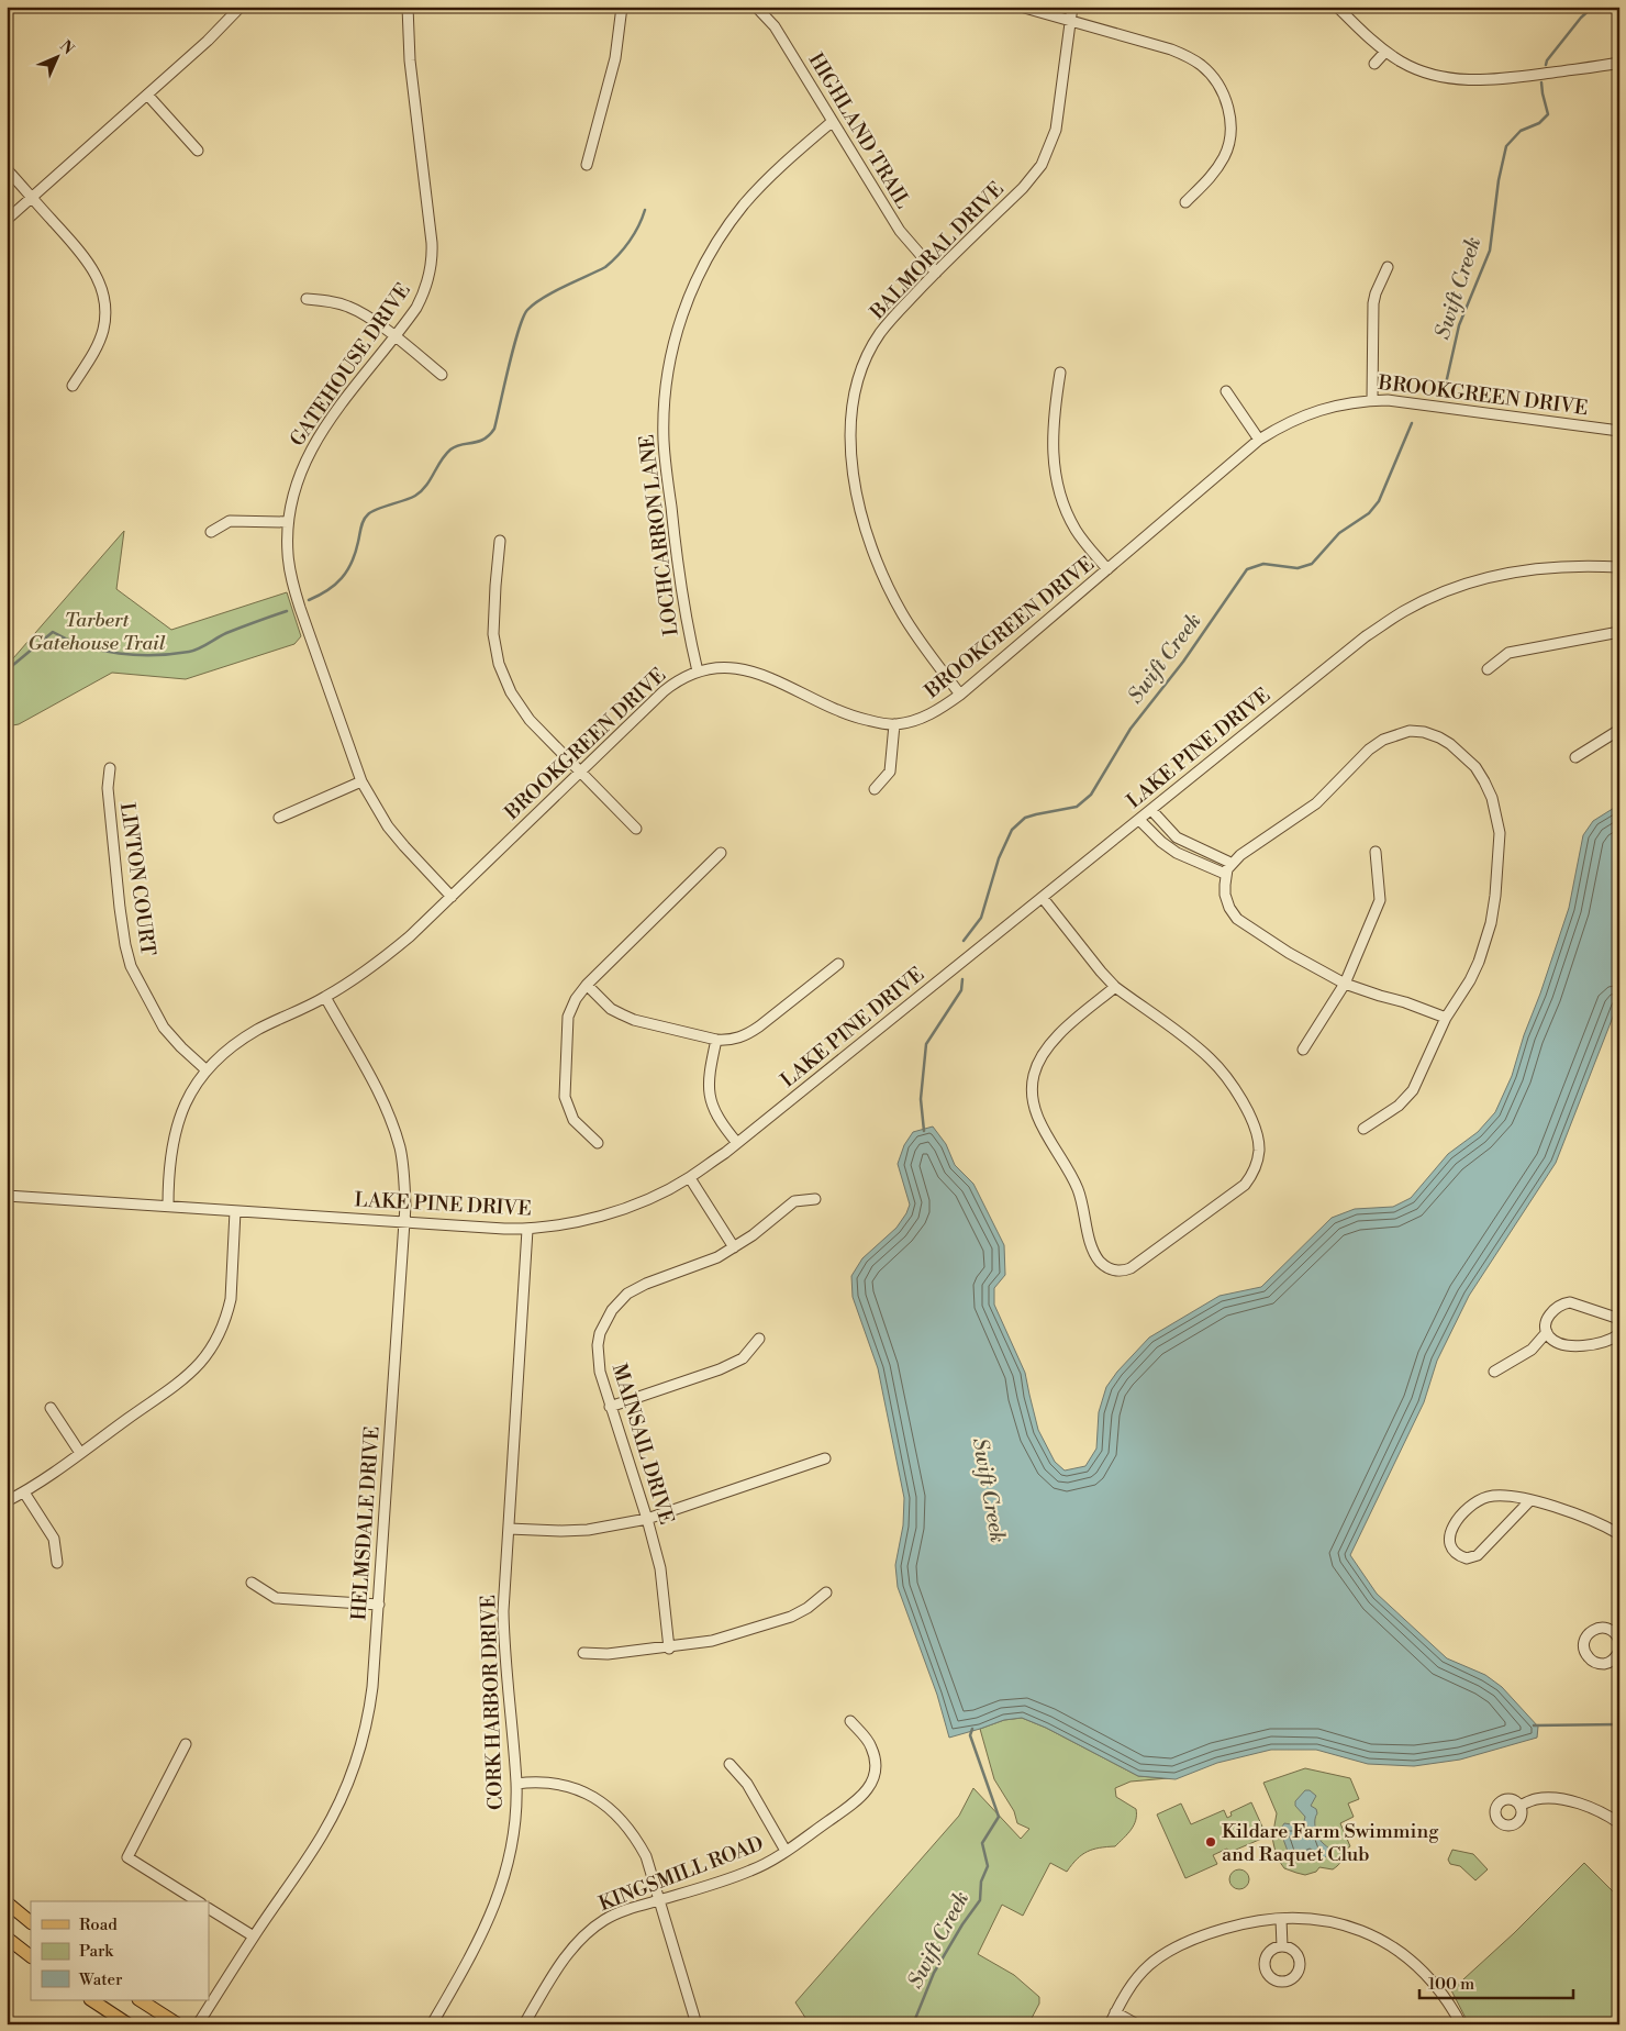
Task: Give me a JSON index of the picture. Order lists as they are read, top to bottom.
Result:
{
  "streets": {
    "street": [
      "HIGHLAND TRAIL",
      "BALMORAL DRIVE",
      "GATEHOUSE DRIVE",
      "BROOKGREEN DRIVE",
      "LOCHCARRON LANE",
      "LAKE PINE DRIVE",
      "LINTON COURT",
      "MAINSAIL DRIVE",
      "HELMSDALE DRIVE",
      "CORK HARBOR DRIVE",
      "KINGSMILL ROAD"
    ]
  },
  "crossings": [
    ["HIGHLAND TRAIL", "BALMORAL DRIVE"],
    ["HIGHLAND TRAIL", "LOCHCARRON LANE"],
    ["BALMORAL DRIVE", "BROOKGREEN DRIVE"],
    ["GATEHOUSE DRIVE", "BROOKGREEN DRIVE"],
    ["BROOKGREEN DRIVE", "LOCHCARRON LANE"],
    ["BROOKGREEN DRIVE", "LAKE PINE DRIVE"],
    ["BROOKGREEN DRIVE", "LINTON COURT"],
    ["BROOKGREEN DRIVE", "HELMSDALE DRIVE"],
    ["LAKE PINE DRIVE", "HELMSDALE DRIVE"],
    ["LAKE PINE DRIVE", "CORK HARBOR DRIVE"]
  ],
  "water": ["Swift Creek"],
  "parks": ["Tarbert Gatehouse Trail"],
  "places": ["Kildare Farm Swimming and Raquet Club"],
  "legend": ["Road", "Park", "Water"],
  "scale_bar": "100 m",
  "north": "top right"
}
